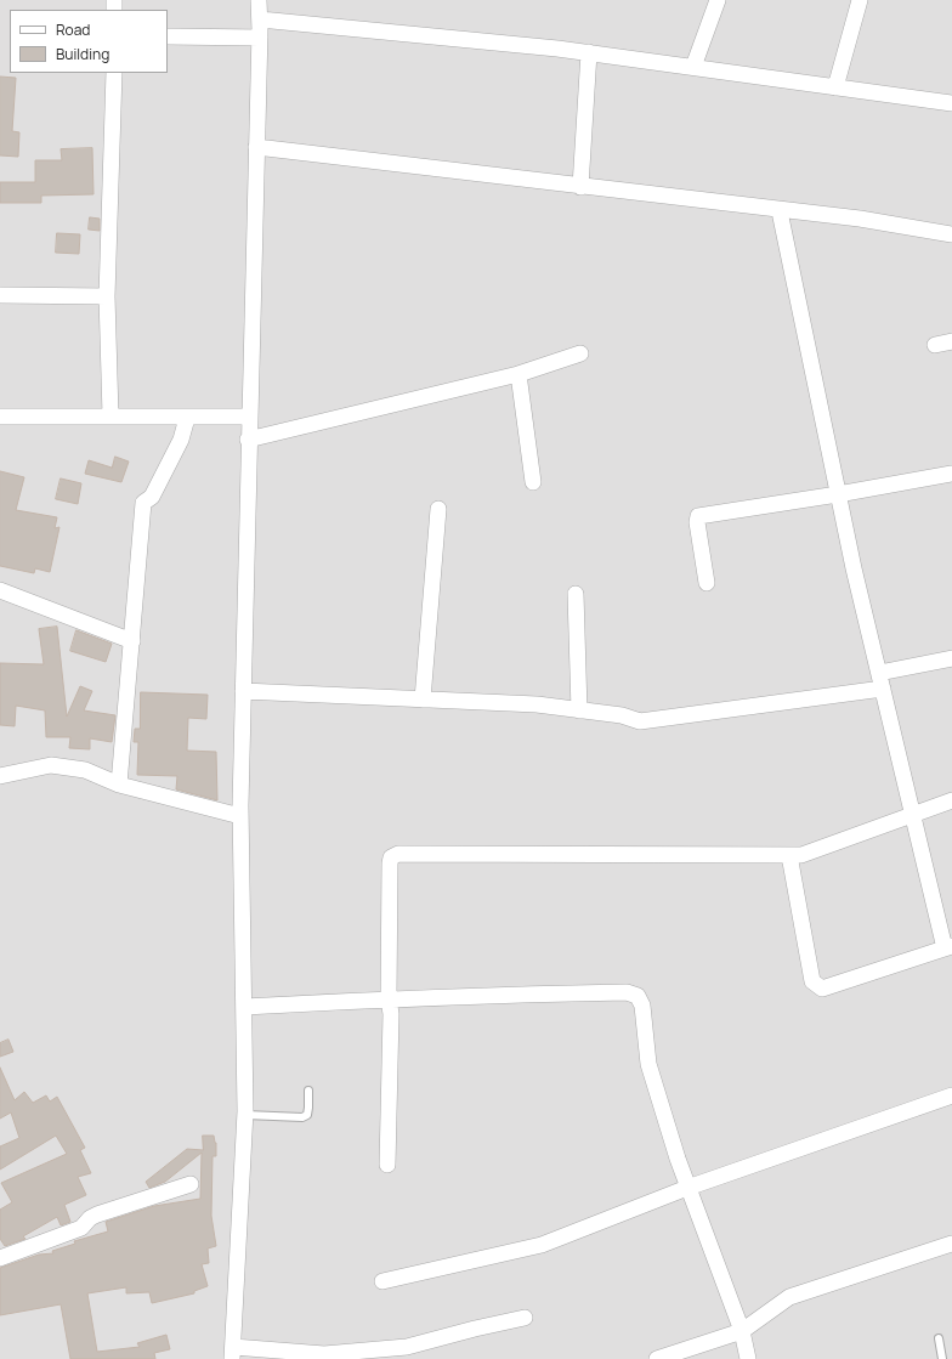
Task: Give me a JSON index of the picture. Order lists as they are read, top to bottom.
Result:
{
  "legend": ["Road", "Building"]
}
